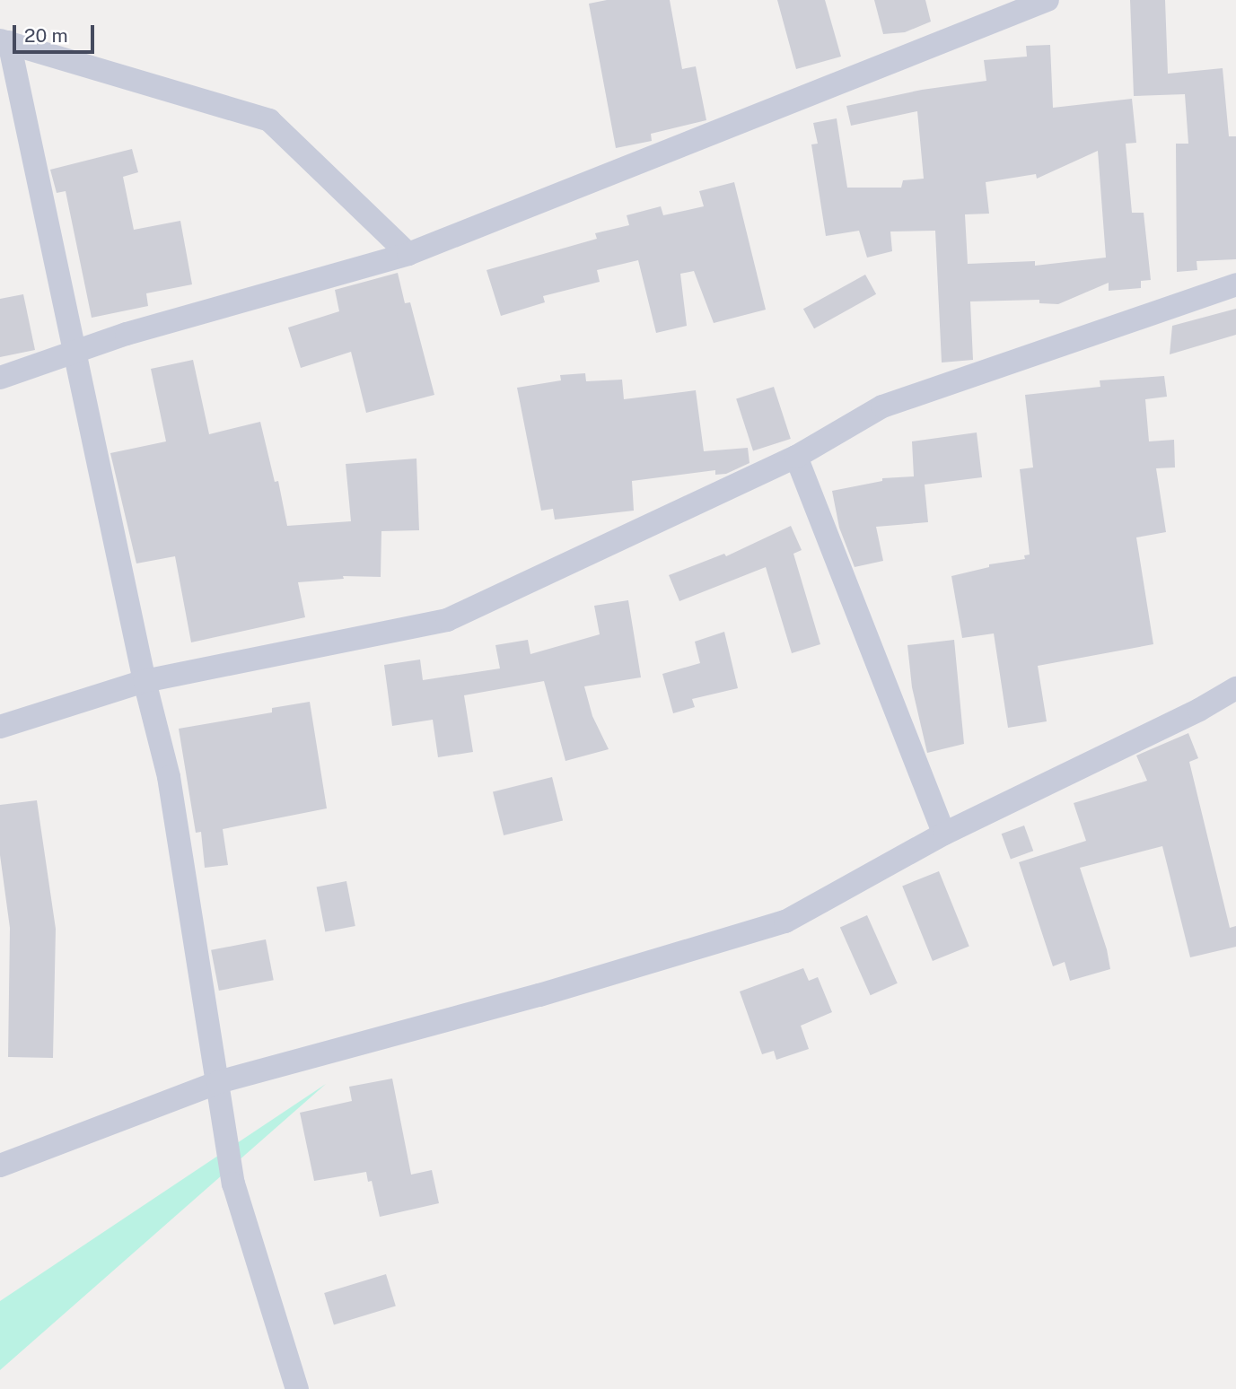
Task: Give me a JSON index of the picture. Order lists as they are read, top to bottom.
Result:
{
  "scale_bar": "20 m"
}
